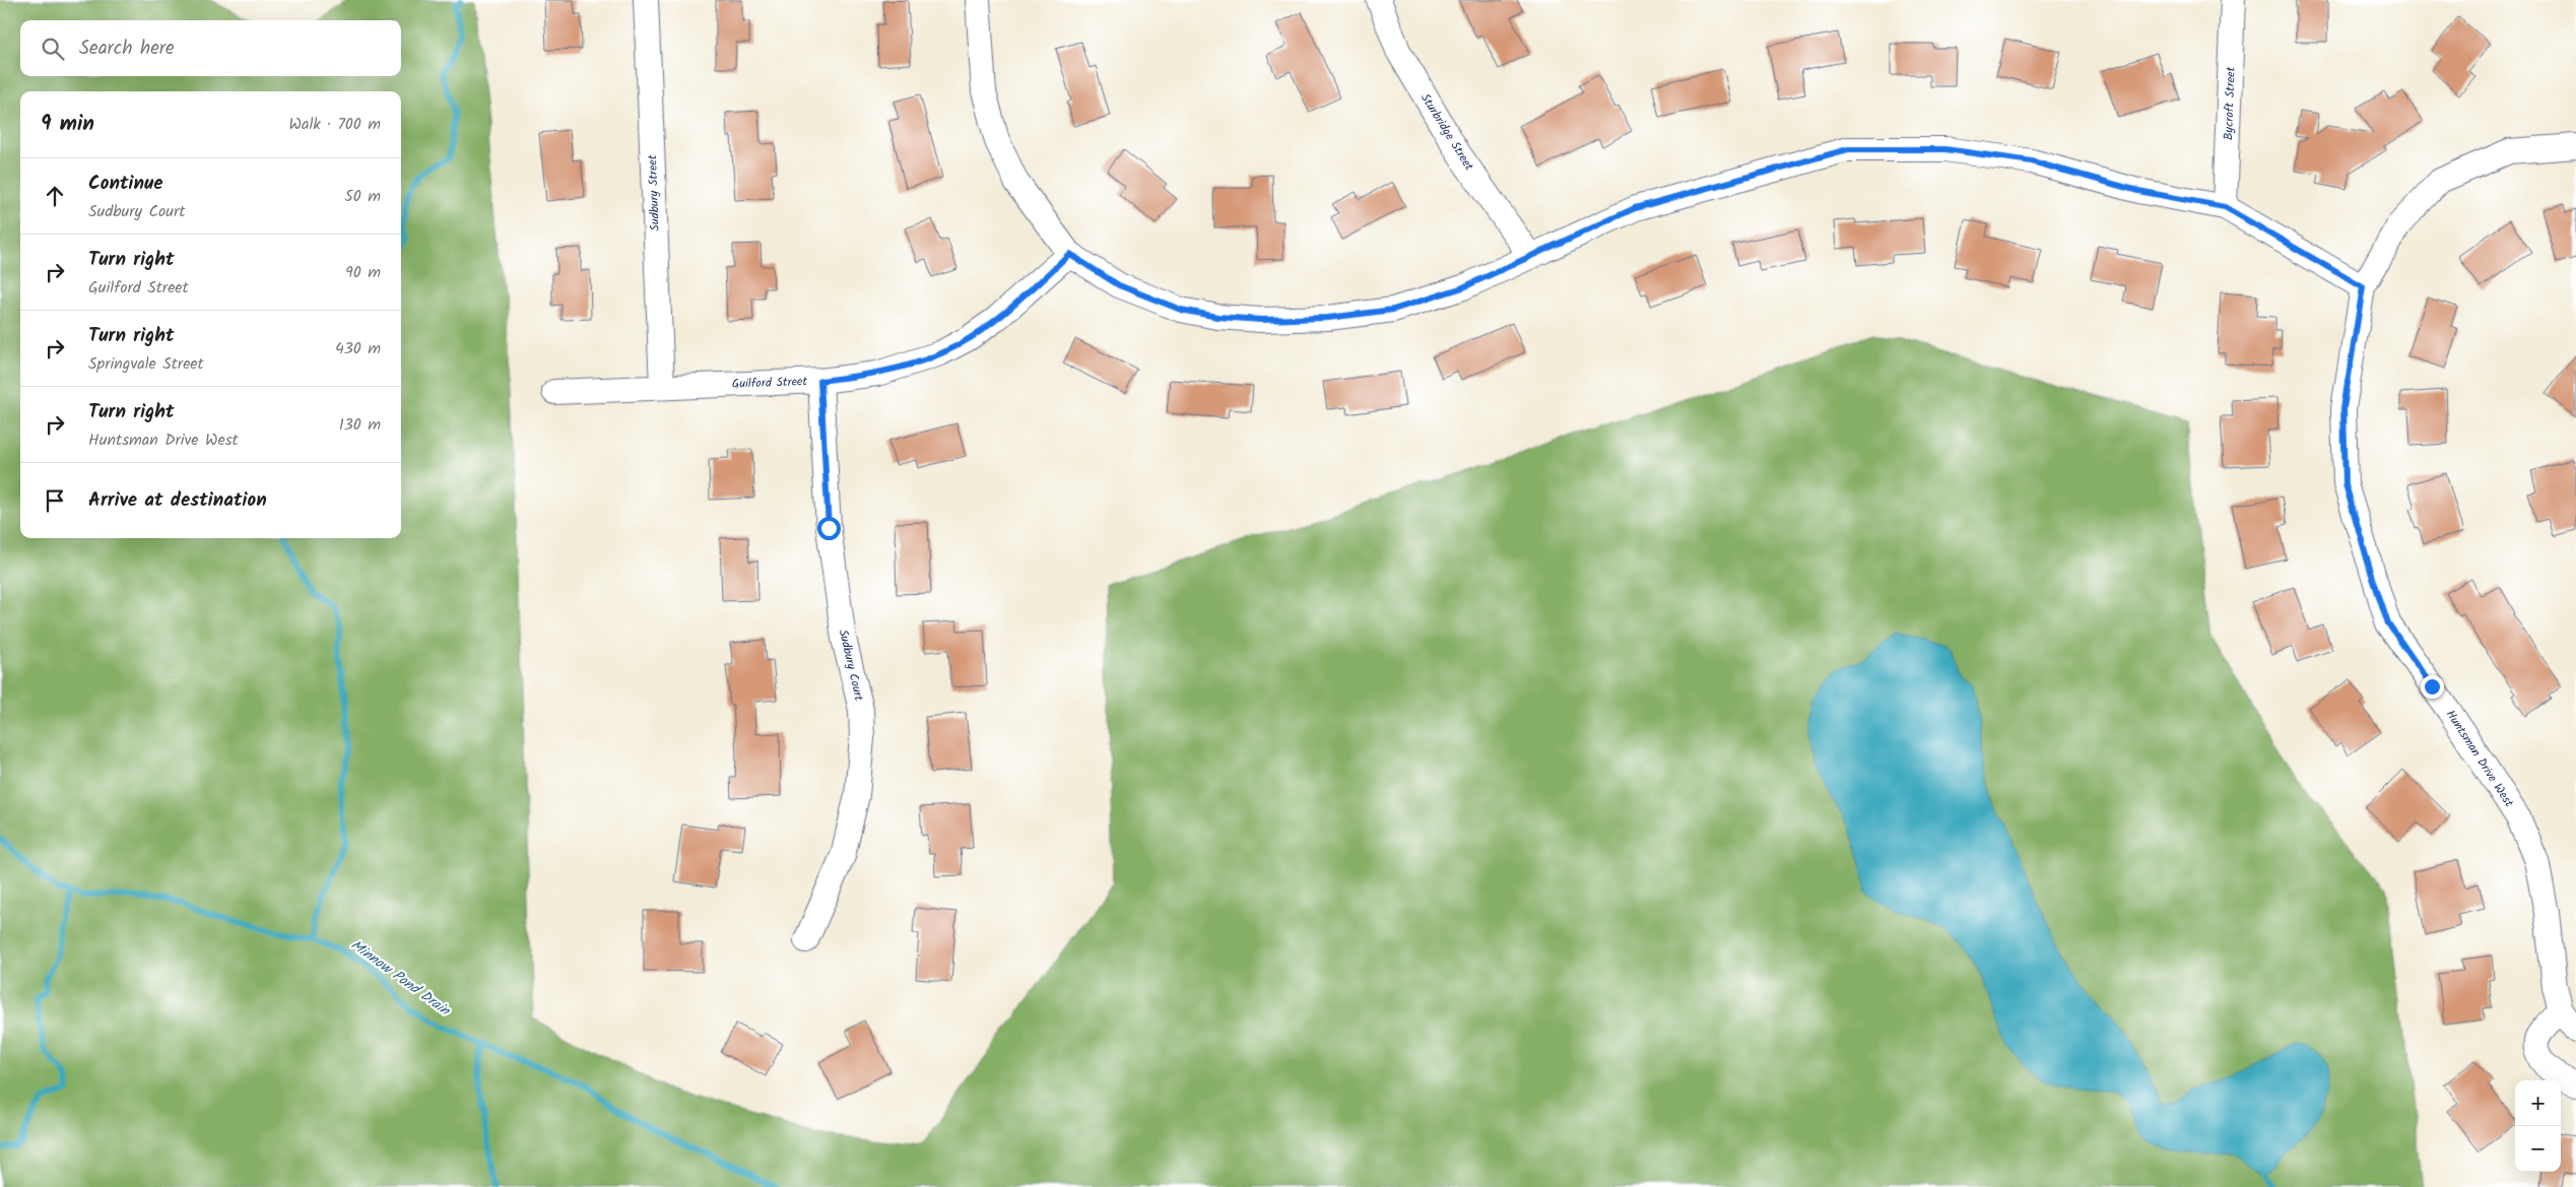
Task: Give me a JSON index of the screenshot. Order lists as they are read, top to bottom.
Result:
{
  "streets": {
    "street": [
      "Bycroft Street",
      "Sturbridge Street",
      "Sudbury Street",
      "Guilford Street",
      "Sudbury Court",
      "Huntsman Drive West"
    ]
  },
  "crossings": [
    ["Sudbury Street", "Guilford Street"],
    ["Guilford Street", "Sudbury Court"]
  ],
  "water": ["Minnow Pond Drain"],
  "page": {
    "search": "Search here",
    "heading": ["9 min", "Walk · 700 m"],
    "list": [
      ["Continue", "Sudbury Court", "50 m"],
      ["Turn right", "Guilford Street", "90 m"],
      ["Turn right", "Springvale Street", "430 m"],
      ["Turn right", "Huntsman Drive West", "130 m"],
      "Arrive at destination"
    ],
    "map_buttons": ["+", "−"]
  }
}
